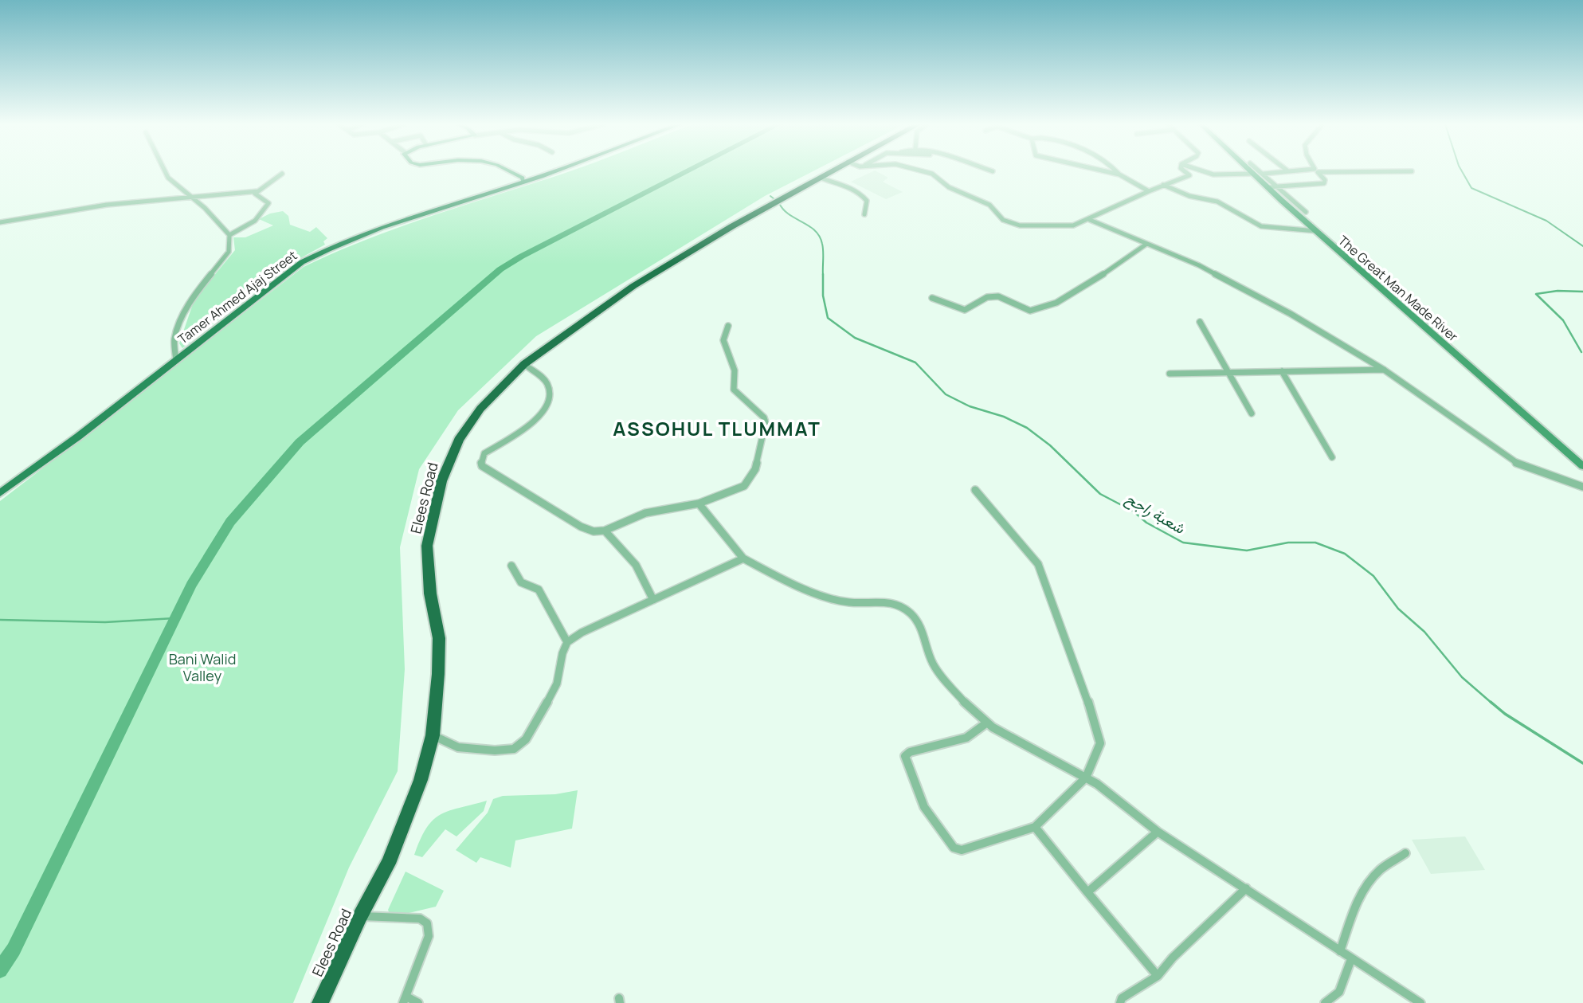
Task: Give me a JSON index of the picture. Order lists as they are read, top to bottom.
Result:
{
  "streets": {
    "highway": ["Elees Road"],
    "main road": ["The Great Man Made River", "Tamer Ahmed Ajaj Street"]
  },
  "districts": ["ASSOHUL TLUMMAT"],
  "water": ["شعبة راجح"],
  "parks": ["Bani Walid Valley"]
}
